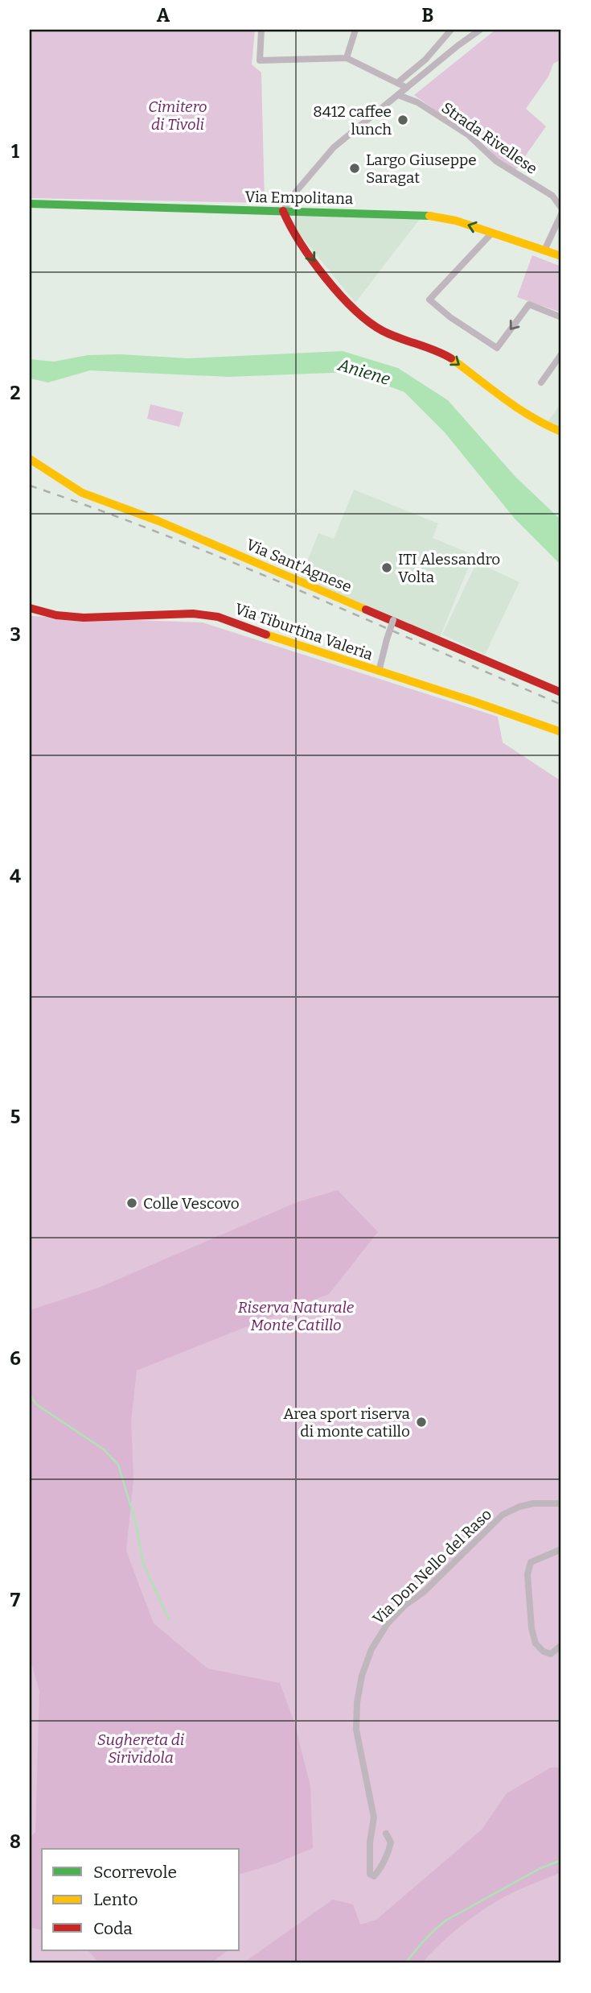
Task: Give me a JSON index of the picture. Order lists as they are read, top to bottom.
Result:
{
  "streets": {
    "main road": ["Via Empolitana", "Via Sant'Agnese", "Via Tiburtina Valeria"],
    "street": ["Strada Rivellese", "Via Don Nello del Raso"]
  },
  "one_way": ["Via Empolitana"],
  "water": ["Aniene"],
  "parks": ["Cimitero di Tivoli", "Riserva Naturale Monte Catillo", "Sughereta di Sirividola"],
  "places": [
    "8412 caffee lunch",
    "Largo Giuseppe Saragat",
    "ITI Alessandro Volta",
    "Colle Vescovo",
    "Area sport riserva di monte catillo"
  ],
  "legend": ["Scorrevole", "Lento", "Coda"],
  "grid": {
    "columns": ["A", "B"],
    "rows": [
      "1",
      "2",
      "3",
      "4",
      "5",
      "6",
      "7",
      "8"
    ]
  }
}
